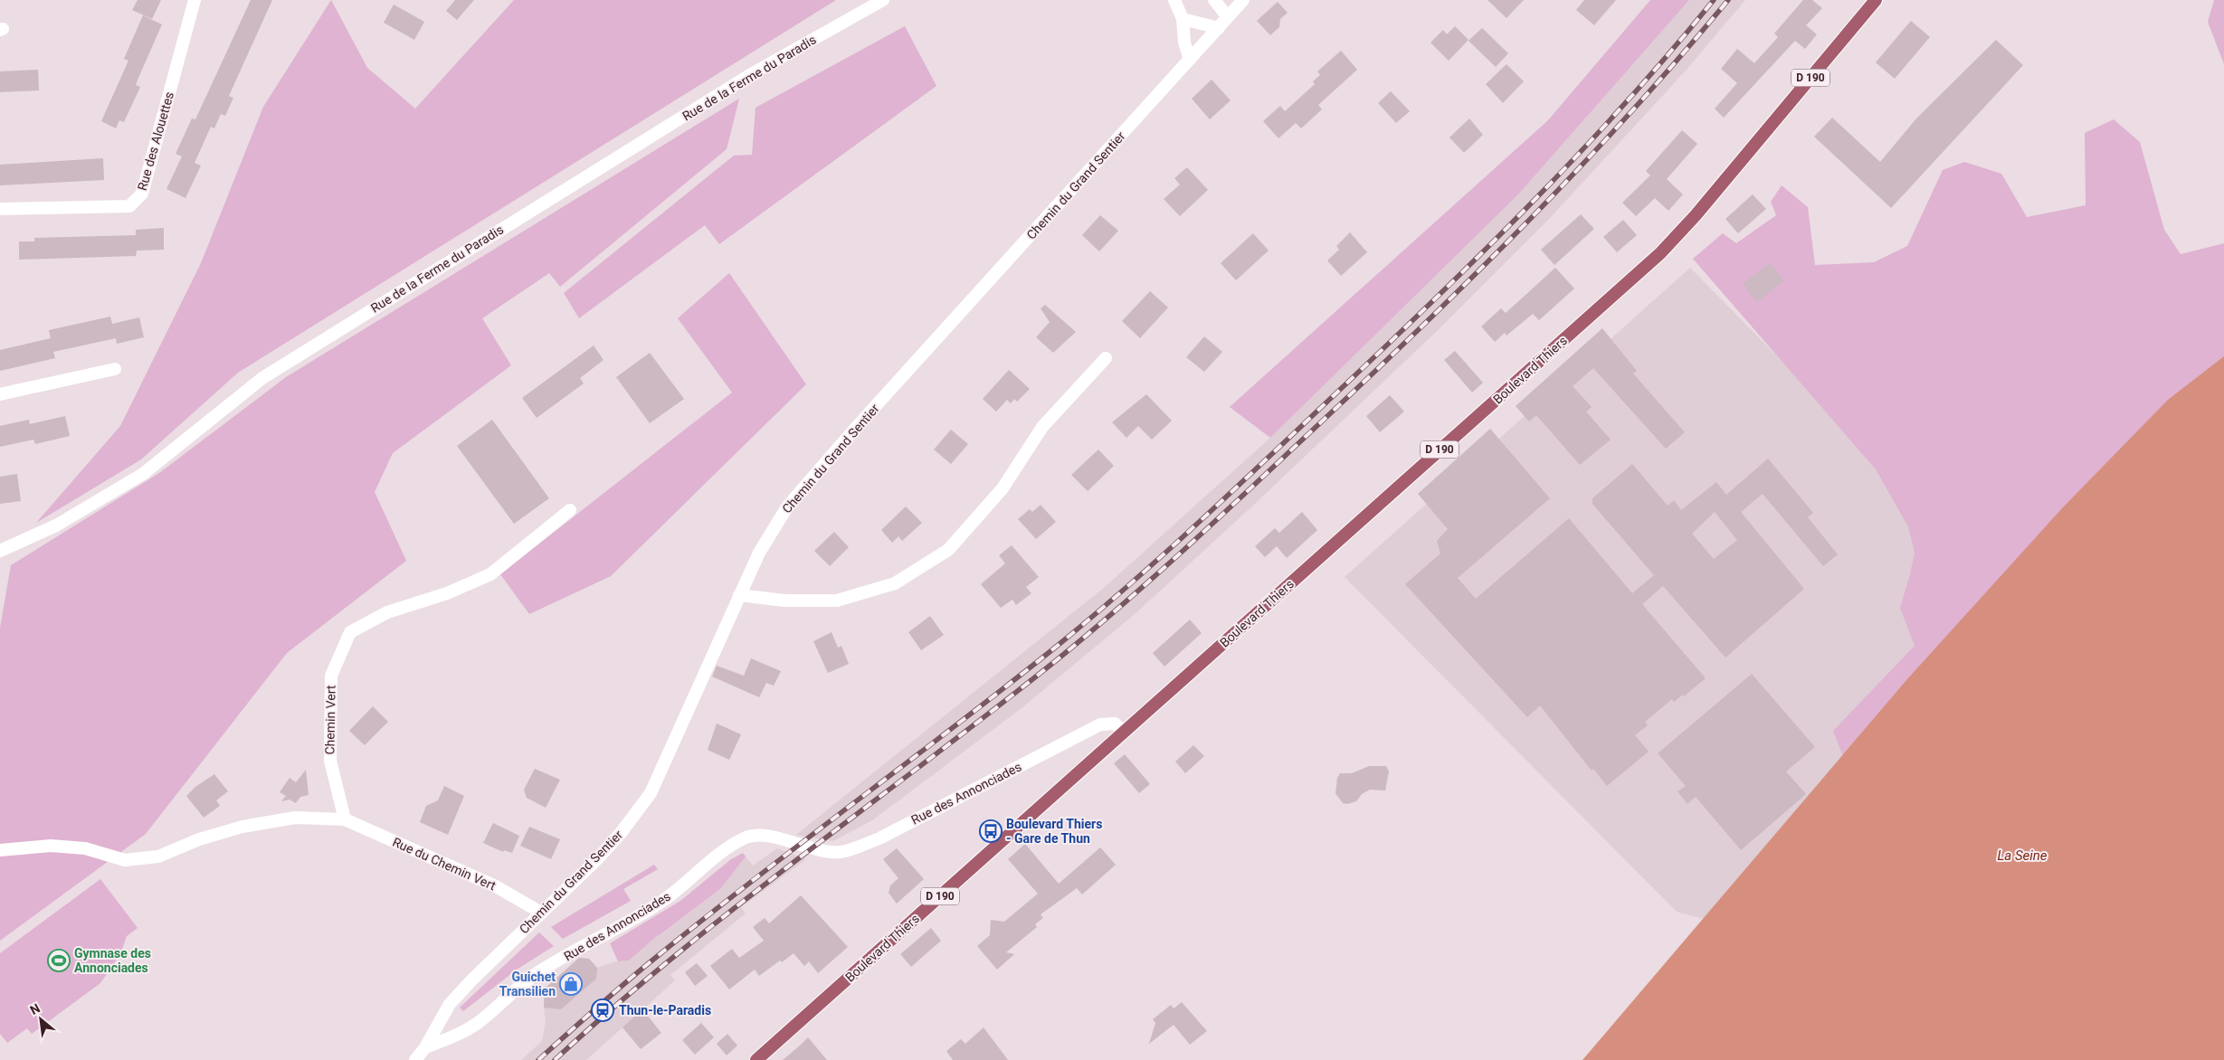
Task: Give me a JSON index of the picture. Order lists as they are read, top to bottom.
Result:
{
  "streets": {
    "main road": ["D 190", "Boulevard Thiers"],
    "street": [
      "Rue de la Ferme du Paradis",
      "Rue des Alouettes",
      "Chemin du Grand Sentier",
      "Chemin Vert",
      "Rue des Annonciades",
      "Rue du Chemin Vert"
    ]
  },
  "crossings": [
    ["Chemin du Grand Sentier", "Rue des Annonciades"],
    ["Chemin du Grand Sentier", "Rue du Chemin Vert"],
    ["Boulevard Thiers", "Rue des Annonciades"],
    ["Chemin Vert", "Rue du Chemin Vert"]
  ],
  "water": ["La Seine"],
  "places": {
    "bus stop": ["Boulevard Thiers - Gare de Thun"],
    "sports": ["Gymnase des Annonciades"],
    "shop": ["Guichet Transilien"],
    "station": ["Thun-le-Paradis"]
  },
  "north": "top left"
}
